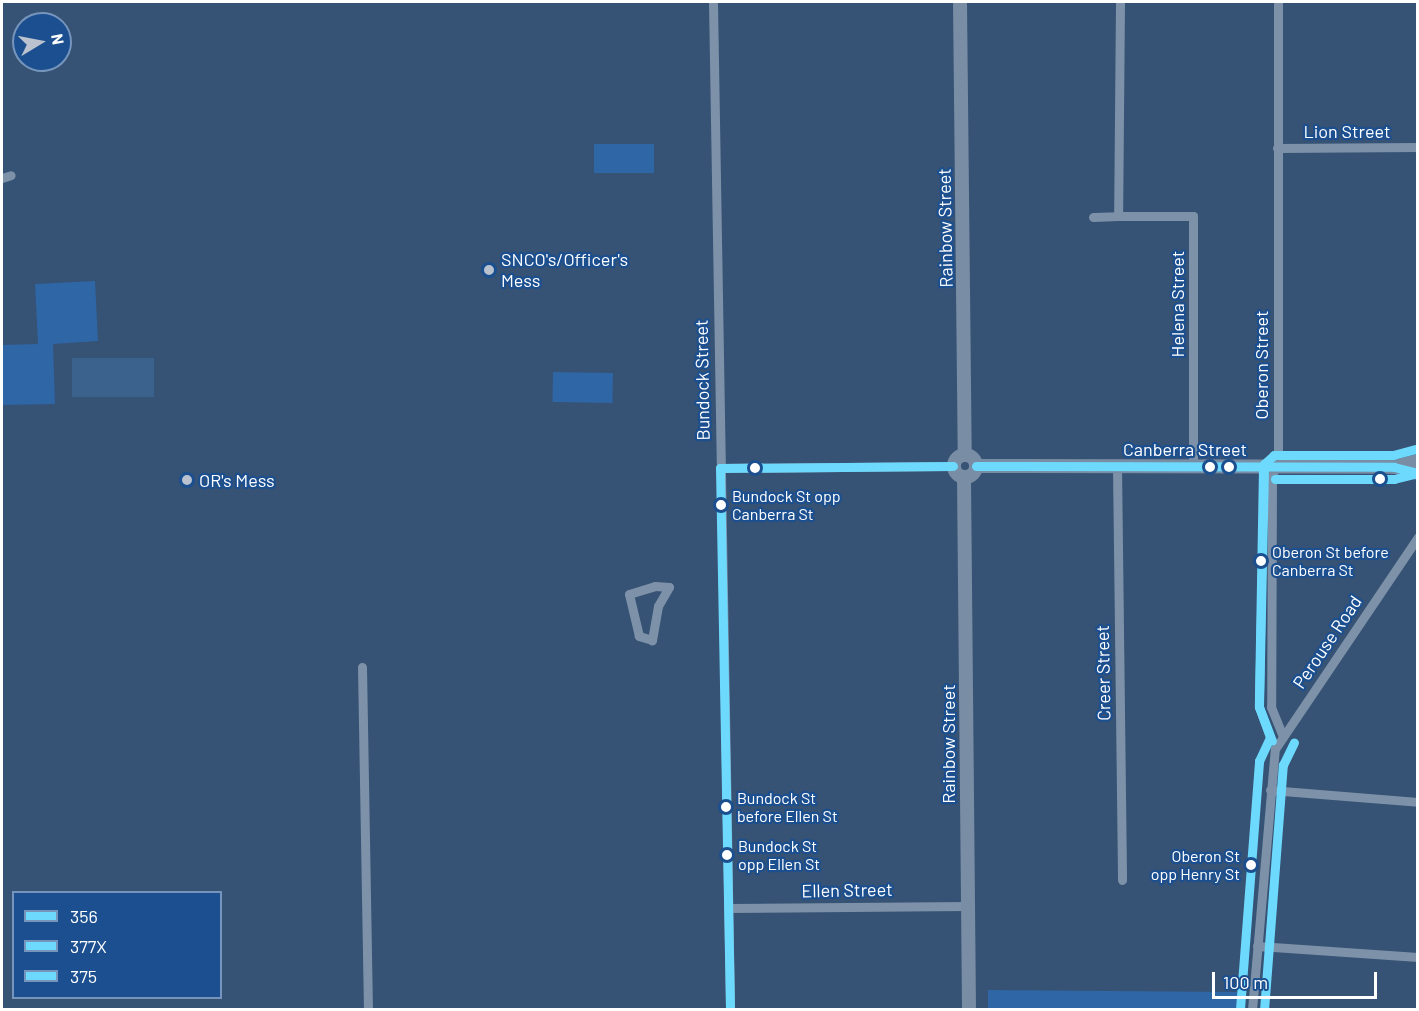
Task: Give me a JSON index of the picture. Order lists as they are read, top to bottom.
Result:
{
  "streets": {
    "street": [
      "Lion Street",
      "Rainbow Street",
      "Helena Street",
      "Oberon Street",
      "Bundock Street",
      "Canberra Street",
      "Perouse Road",
      "Creer Street",
      "Ellen Street"
    ]
  },
  "crossings": [
    ["Lion Street", "Oberon Street"],
    ["Rainbow Street", "Ellen Street"],
    ["Helena Street", "Canberra Street"],
    ["Oberon Street", "Canberra Street"],
    ["Oberon Street", "Perouse Road"],
    ["Bundock Street", "Ellen Street"],
    ["Canberra Street", "Creer Street"]
  ],
  "places": [
    "SNCO's/Officer's Mess",
    "OR's Mess",
    "Bundock St opp Canberra St",
    "Oberon St before Canberra St",
    "Bundock St before Ellen St",
    "Bundock St opp Ellen St",
    "Oberon St opp Henry St"
  ],
  "lines": ["transit line 375", "transit line 356", "transit line 377X"],
  "legend": ["356", "377X", "375"],
  "scale_bar": "100 m",
  "north": "right"
}
